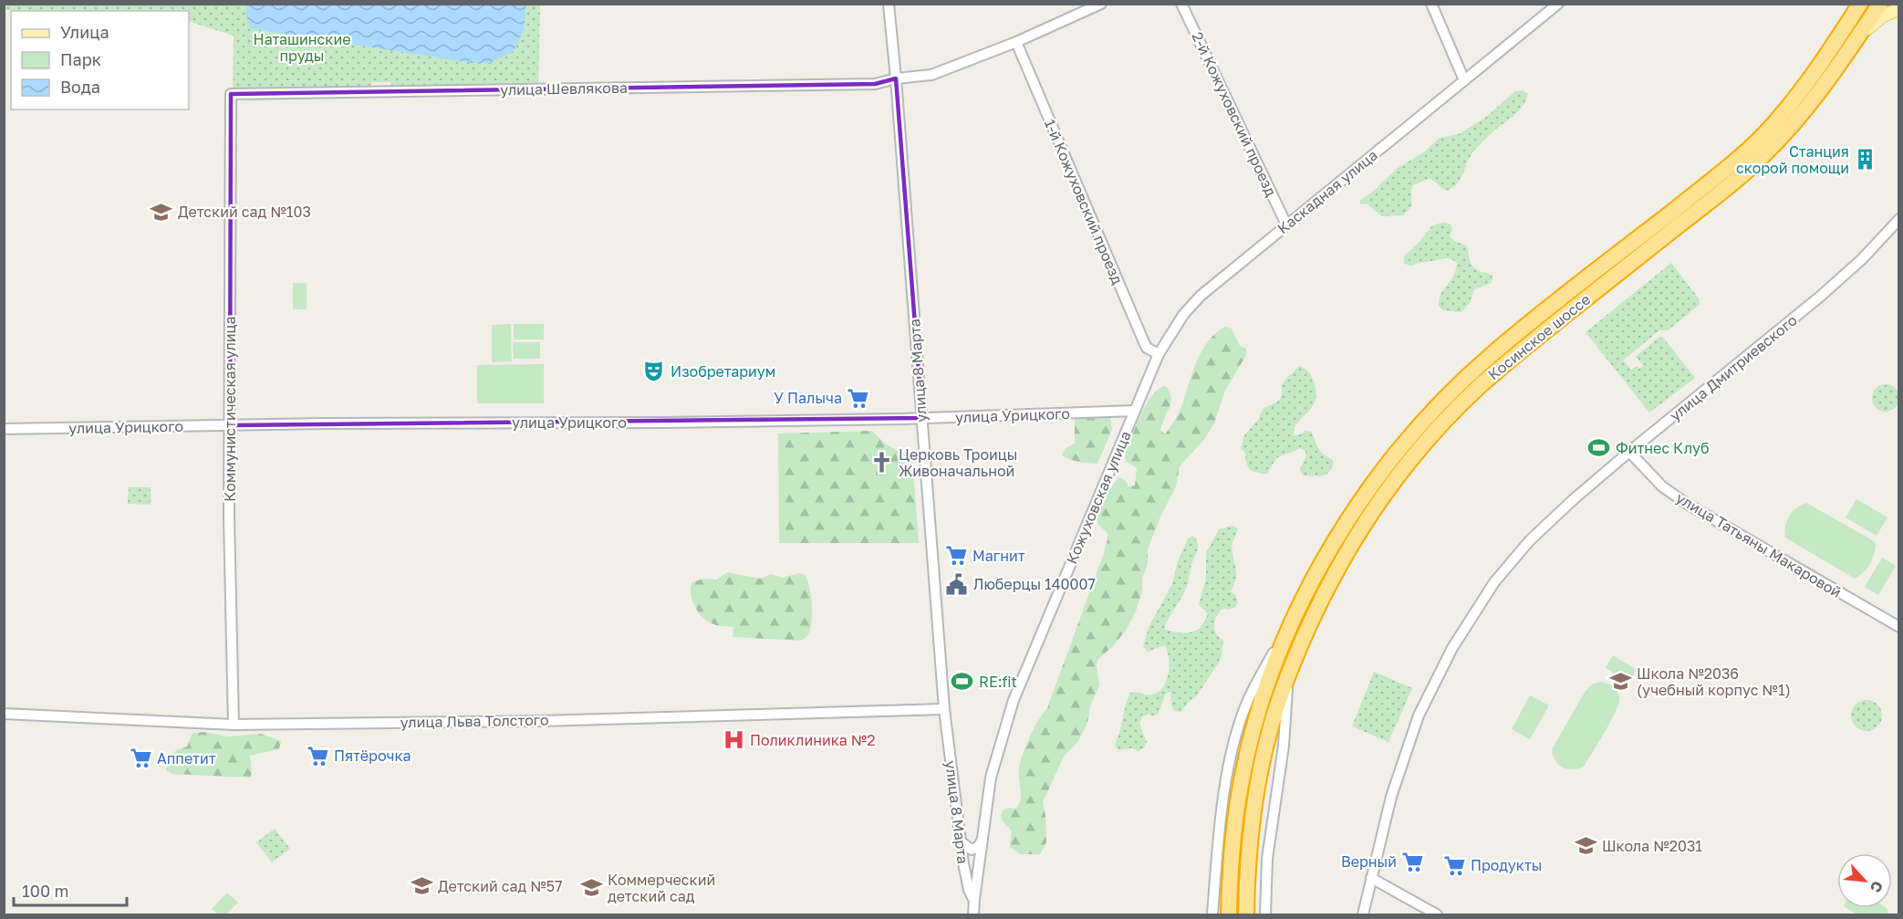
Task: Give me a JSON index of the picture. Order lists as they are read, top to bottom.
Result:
{
  "streets": {
    "highway": ["Косинское шоссе"],
    "street": [
      "улица Шевлякова",
      "2-й Кожуховский проезд",
      "Каскадная улица",
      "1-й Кожуховский проезд",
      "улица Дмитриевского",
      "улица 8 Марта",
      "Коммунистическая улица",
      "улица Урицкого",
      "Кожуховская улица",
      "улица Татьяны Макаровой",
      "улица Льва Толстого"
    ]
  },
  "crossings": [
    ["улица Шевлякова", "1-й Кожуховский проезд"],
    ["улица Шевлякова", "улица 8 Марта"],
    ["улица Шевлякова", "Коммунистическая улица"],
    ["2-й Кожуховский проезд", "Каскадная улица"],
    ["Каскадная улица", "1-й Кожуховский проезд"],
    ["Каскадная улица", "улица Урицкого"],
    ["Каскадная улица", "Кожуховская улица"],
    ["улица Дмитриевского", "улица Татьяны Макаровой"],
    ["улица 8 Марта", "улица Урицкого"],
    ["улица 8 Марта", "Кожуховская улица"],
    ["улица 8 Марта", "улица Льва Толстого"],
    ["Коммунистическая улица", "улица Урицкого"],
    ["Коммунистическая улица", "улица Льва Толстого"],
    ["улица Урицкого", "Кожуховская улица"]
  ],
  "parks": ["Наташинские пруды"],
  "places": {
    "building": ["Станция скорой помощи"],
    "school or university": [
      "Детский сад №103",
      "Школа №2036 (учебный корпус №1)",
      "Школа №2031",
      "Детский сад №57",
      "Коммерческий детский сад"
    ],
    "theatre": ["Изобретариум"],
    "supermarket": [
      "У Палыча",
      "Магнит",
      "Пятёрочка",
      "Аппетит",
      "Верный",
      "Продукты"
    ],
    "sports": ["Фитнес Клуб", "RE:fit"],
    "church": ["Церковь Троицы Живоначальной"],
    "public building": ["Люберцы 140007"],
    "hospital": ["Поликлиника №2"]
  },
  "legend": ["Улица", "Парк", "Вода"],
  "scale_bar": "100 m",
  "north": "bottom right"
}
